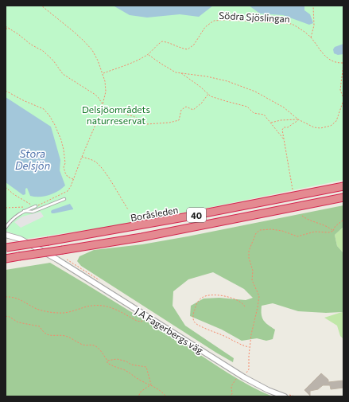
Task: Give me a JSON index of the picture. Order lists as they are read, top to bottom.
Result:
{
  "streets": {
    "highway": ["Boråsleden", "40"],
    "street": ["J A Fagerbergs väg"],
    "path": ["Södra Sjöslingan"]
  },
  "water": ["Stora Delsjön"],
  "parks": ["Delsjöområdets naturreservat"]
}
